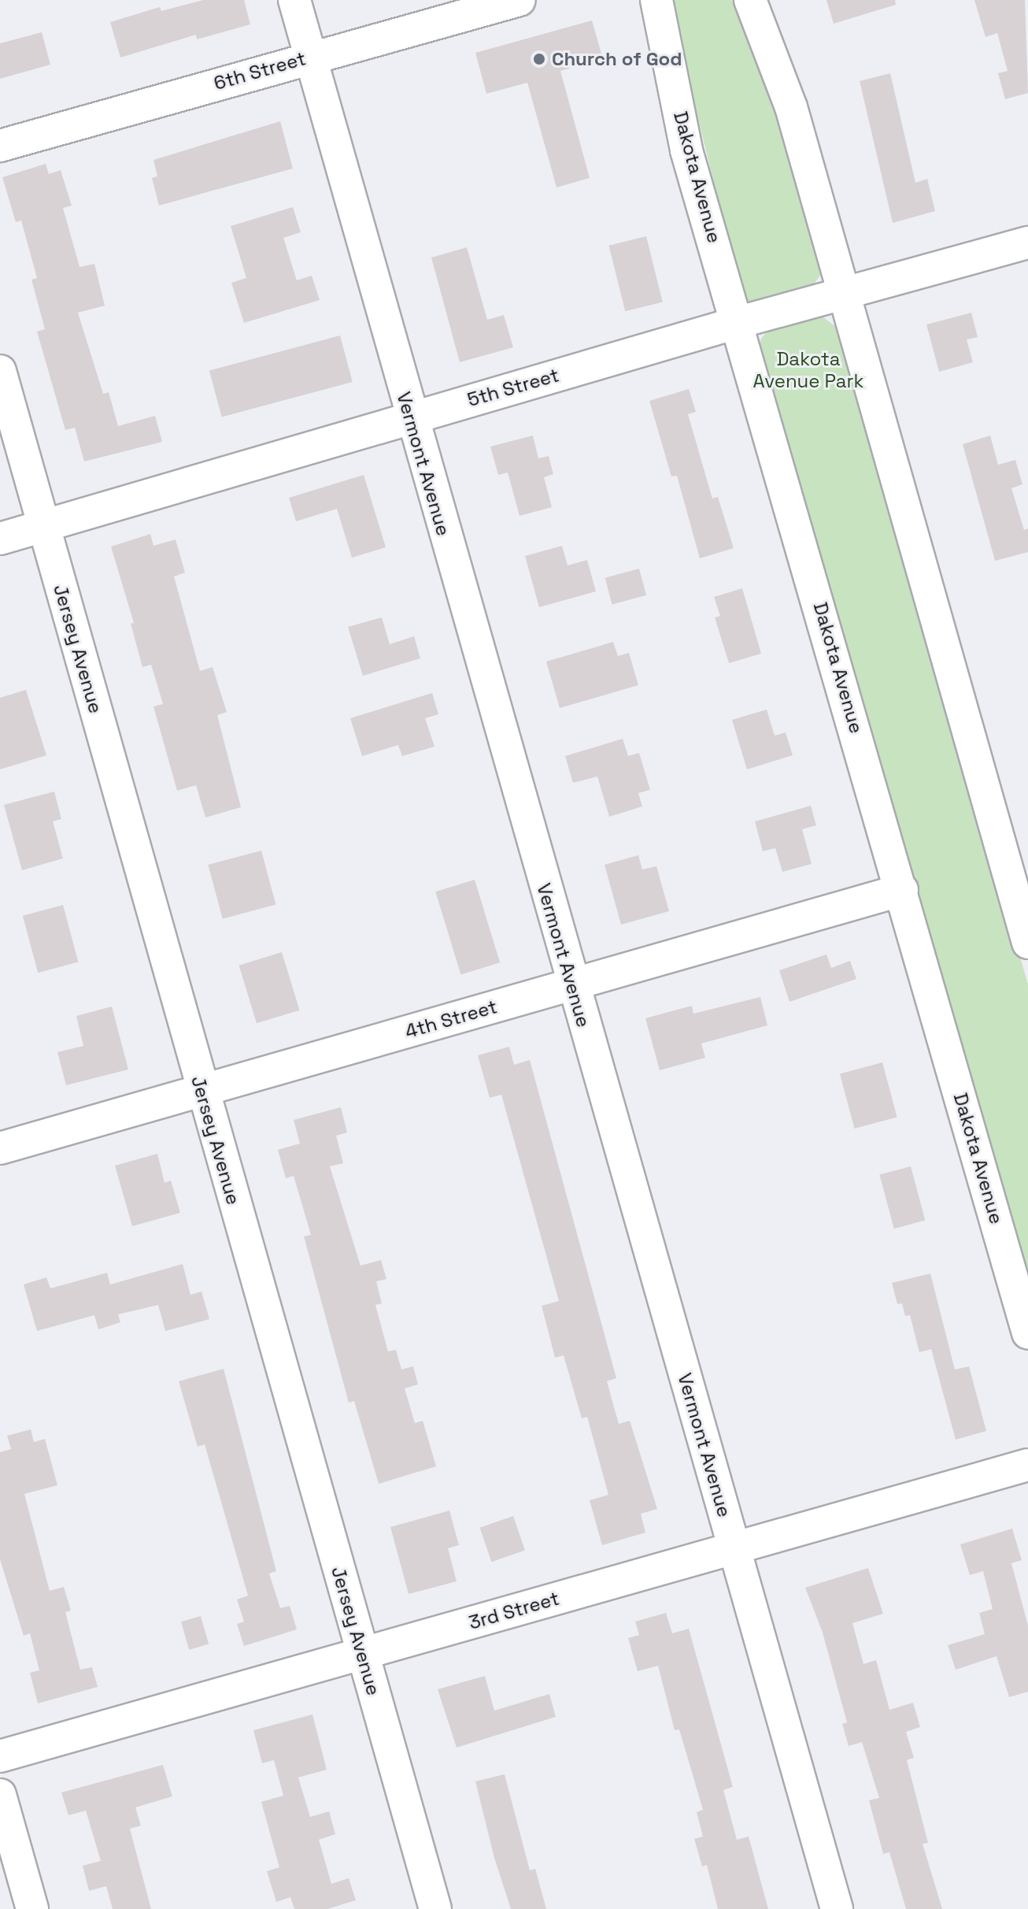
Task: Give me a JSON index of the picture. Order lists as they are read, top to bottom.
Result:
{
  "streets": {
    "street": [
      "6th Street",
      "Dakota Avenue",
      "5th Street",
      "Vermont Avenue",
      "Jersey Avenue",
      "4th Street",
      "3rd Street"
    ]
  },
  "crossings": [
    ["6th Street", "Vermont Avenue"],
    ["Dakota Avenue", "5th Street"],
    ["Dakota Avenue", "4th Street"],
    ["5th Street", "Vermont Avenue"],
    ["5th Street", "Jersey Avenue"],
    ["Vermont Avenue", "4th Street"],
    ["Vermont Avenue", "3rd Street"],
    ["Jersey Avenue", "4th Street"],
    ["Jersey Avenue", "3rd Street"]
  ],
  "parks": ["Dakota Avenue Park"],
  "places": ["Church of God"]
}
